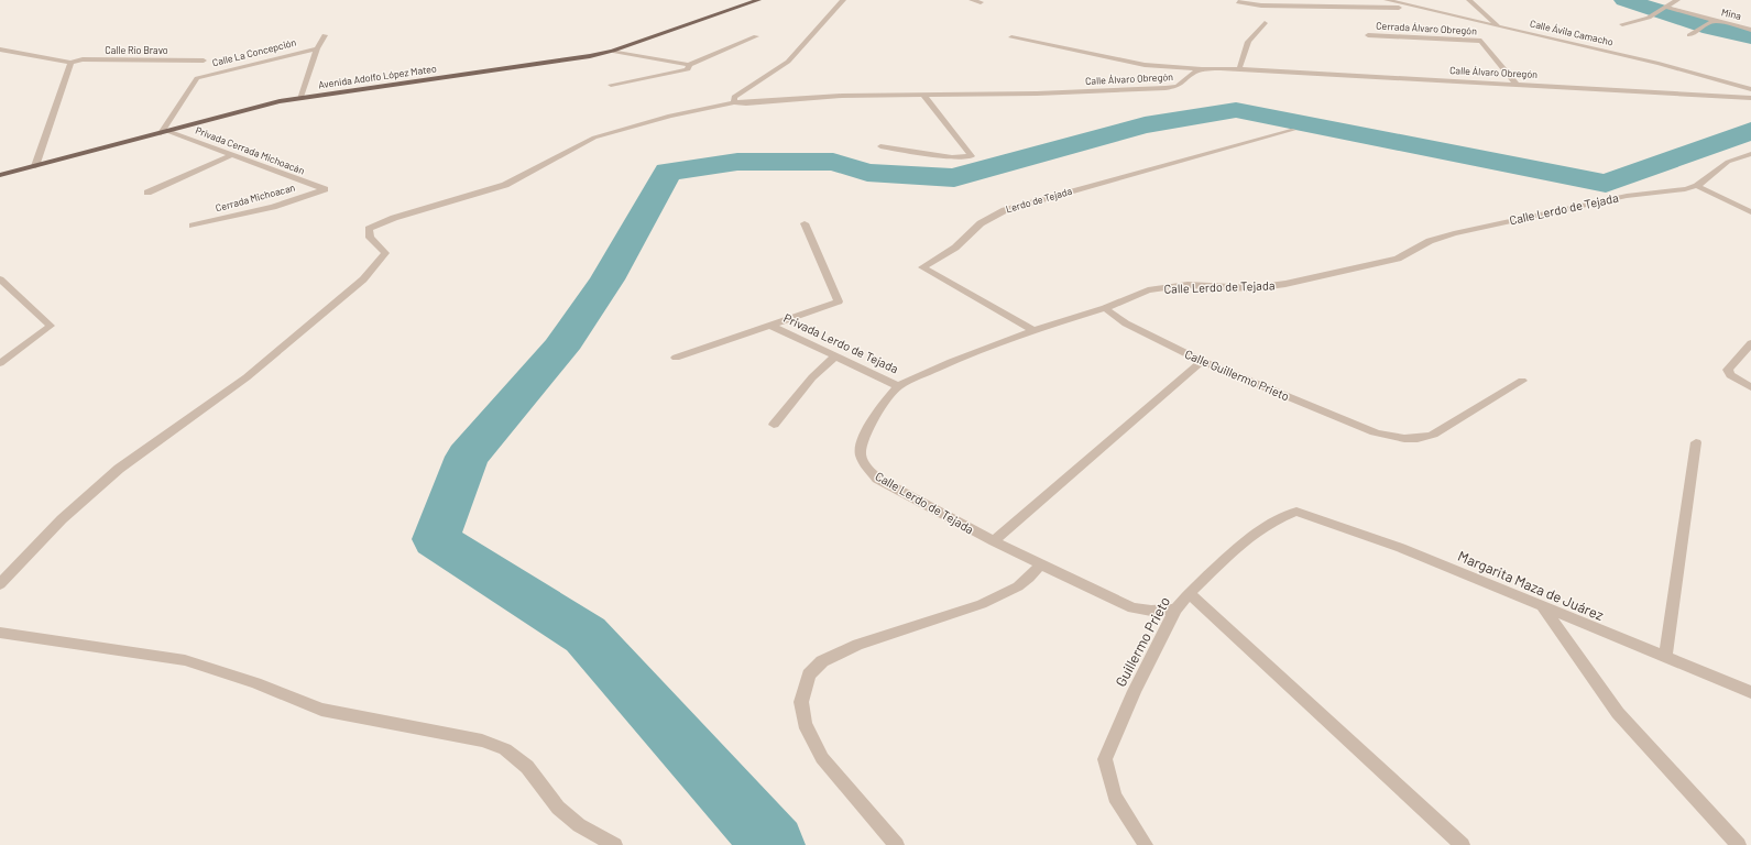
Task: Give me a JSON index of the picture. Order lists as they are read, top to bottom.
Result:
{
  "streets": {
    "main road": ["Avenida Adolfo López Mateo"],
    "street": [
      "Mina",
      "Cerrada Álvaro Obregón",
      "Calle Ávila Camacho",
      "Calle Río Bravo",
      "Calle La Concepción",
      "Calle Álvaro Obregón",
      "Privada Cerrada Michoacán",
      "Cerrada Michoacan",
      "Lerdo de Tejada",
      "Calle Lerdo de Tejada",
      "Privada Lerdo de Tejada",
      "Calle Guillermo Prieto",
      "Margarita Maza de Juárez",
      "Guillermo Prieto"
    ]
  },
  "crossings": [
    ["Cerrada Álvaro Obregón", "Calle Álvaro Obregón"],
    ["Calle La Concepción", "Avenida Adolfo López Mateo"],
    ["Calle La Concepción", "Privada Cerrada Michoacán"],
    ["Avenida Adolfo López Mateo", "Privada Cerrada Michoacán"],
    ["Privada Cerrada Michoacán", "Cerrada Michoacan"],
    ["Lerdo de Tejada", "Calle Lerdo de Tejada"],
    ["Calle Lerdo de Tejada", "Privada Lerdo de Tejada"],
    ["Calle Lerdo de Tejada", "Calle Guillermo Prieto"],
    ["Calle Lerdo de Tejada", "Guillermo Prieto"],
    ["Margarita Maza de Juárez", "Guillermo Prieto"]
  ]
}
